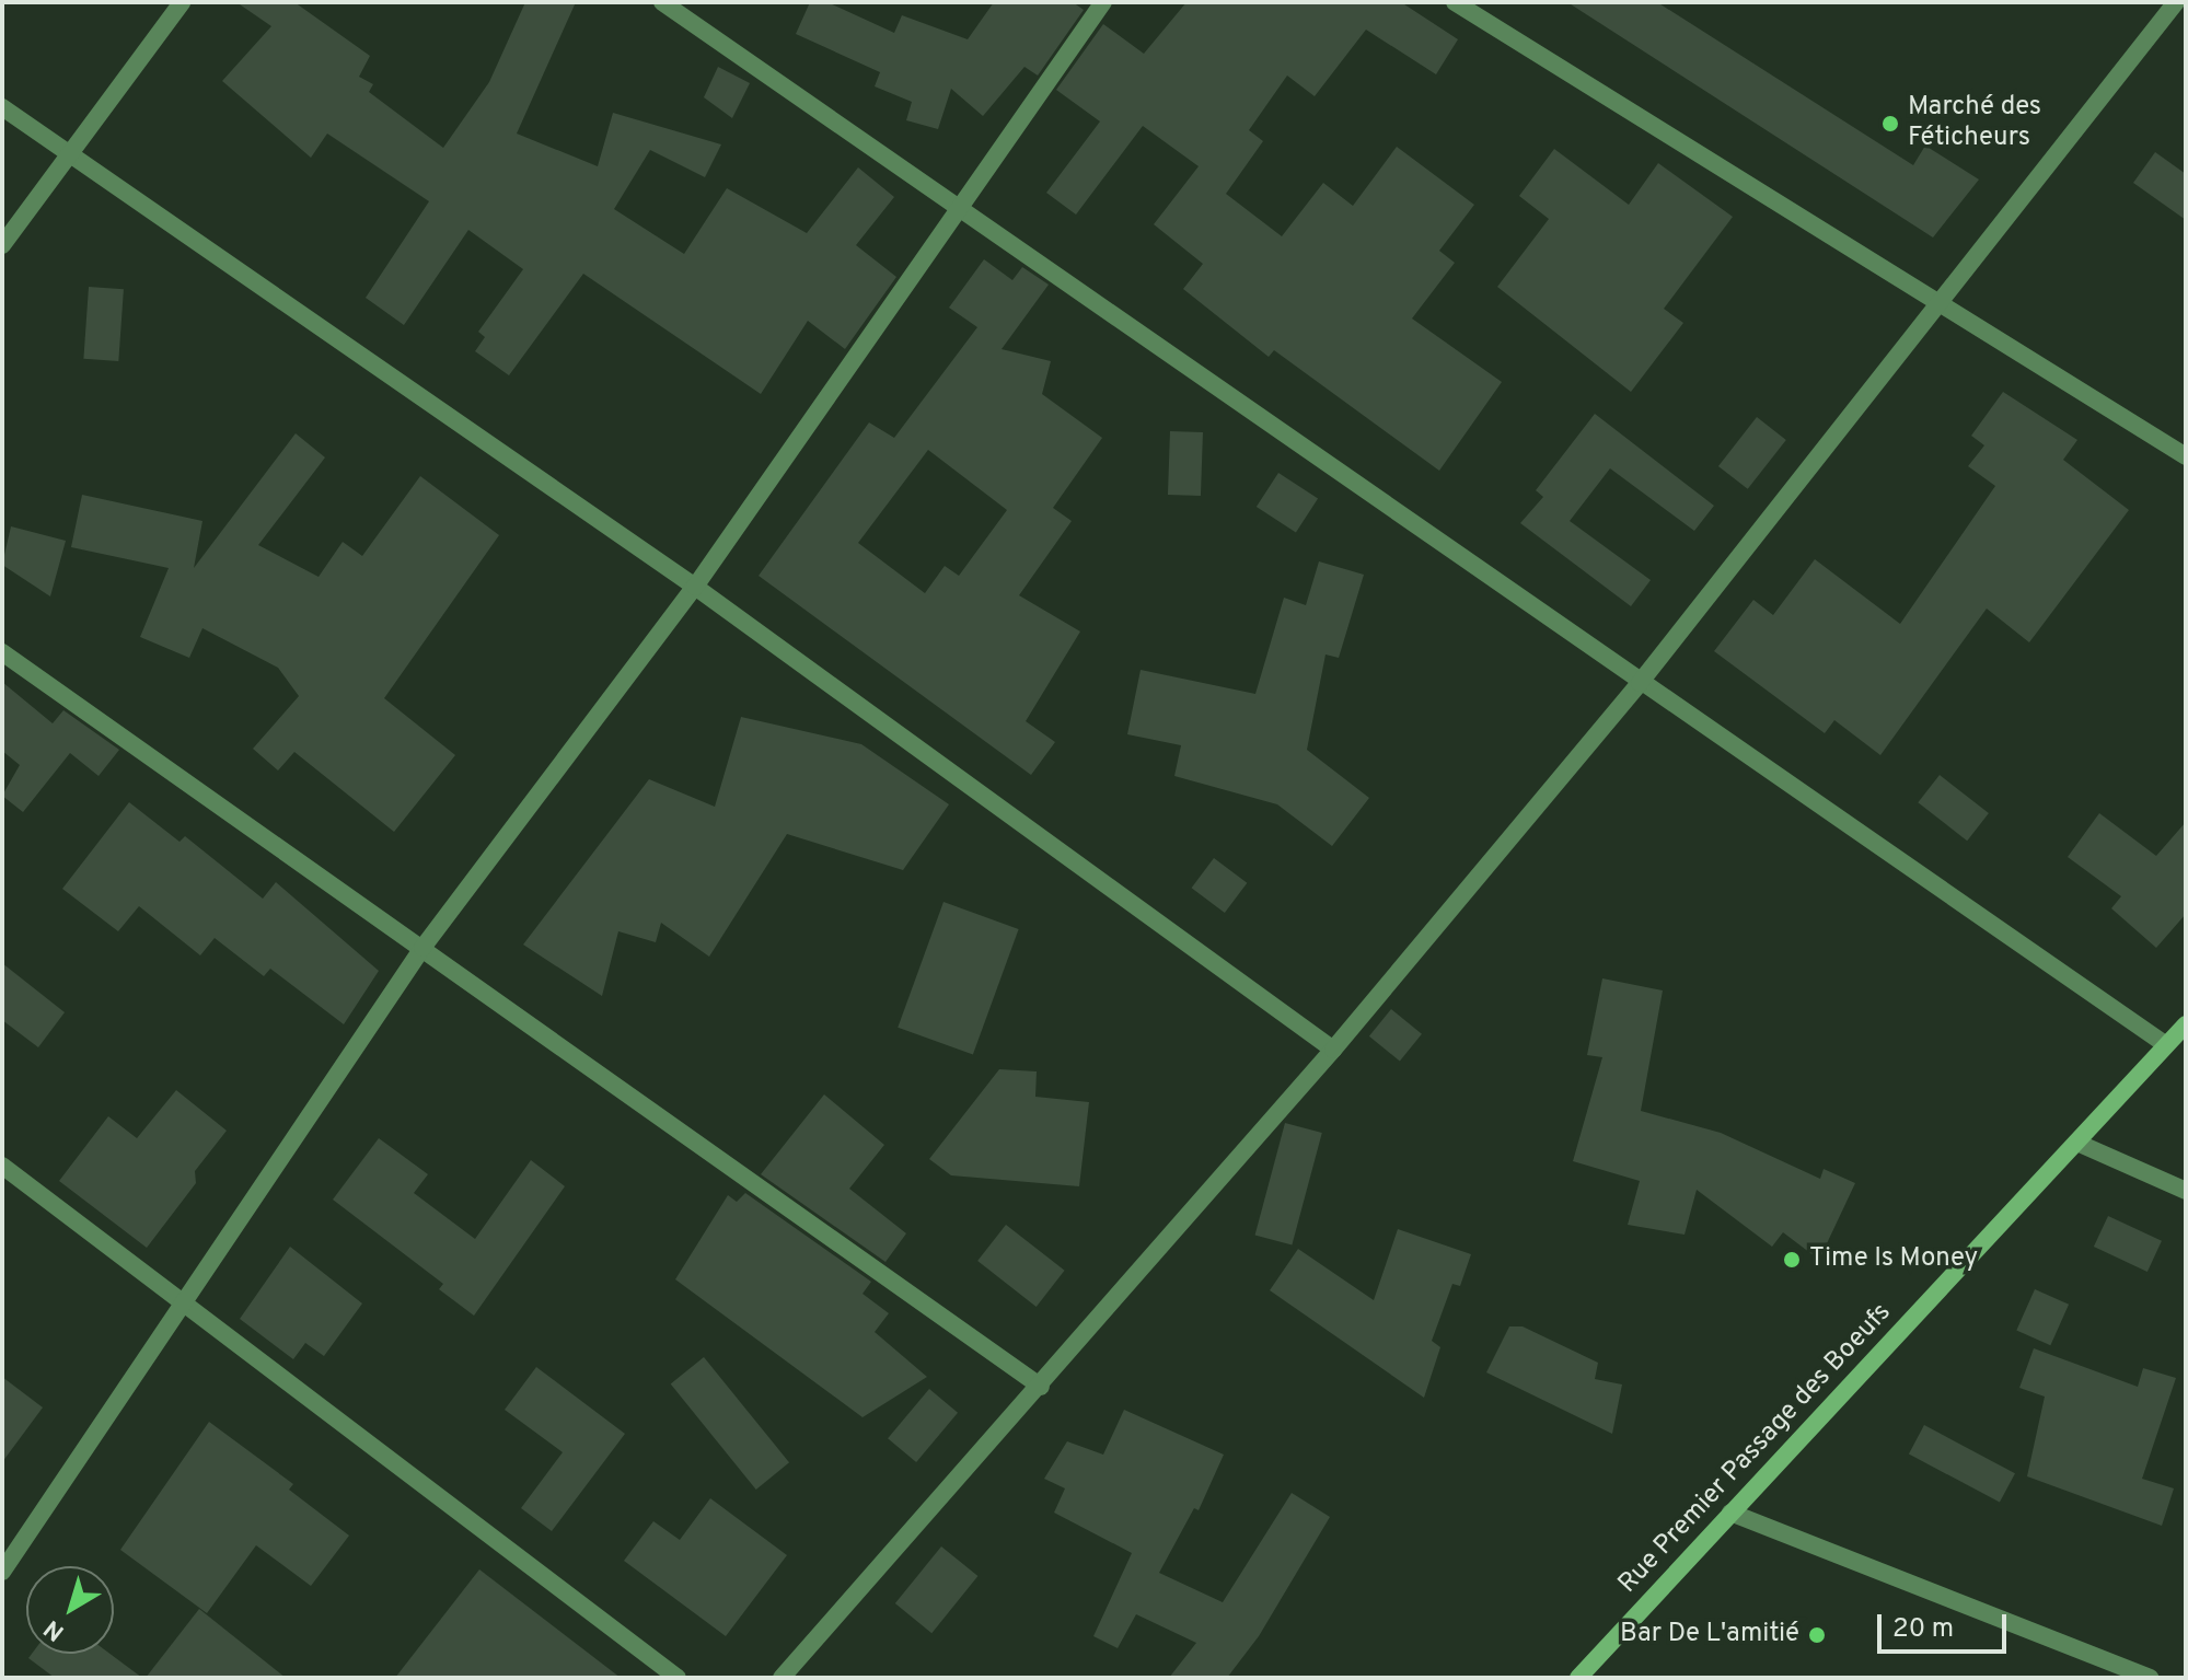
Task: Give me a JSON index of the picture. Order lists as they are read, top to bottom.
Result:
{
  "streets": {
    "main road": ["Rue Premier Passage des Boeufs"]
  },
  "places": ["Marché des Féticheurs", "Time Is Money", "Bar De L'amitié"],
  "scale_bar": "20 m",
  "north": "bottom left"
}
